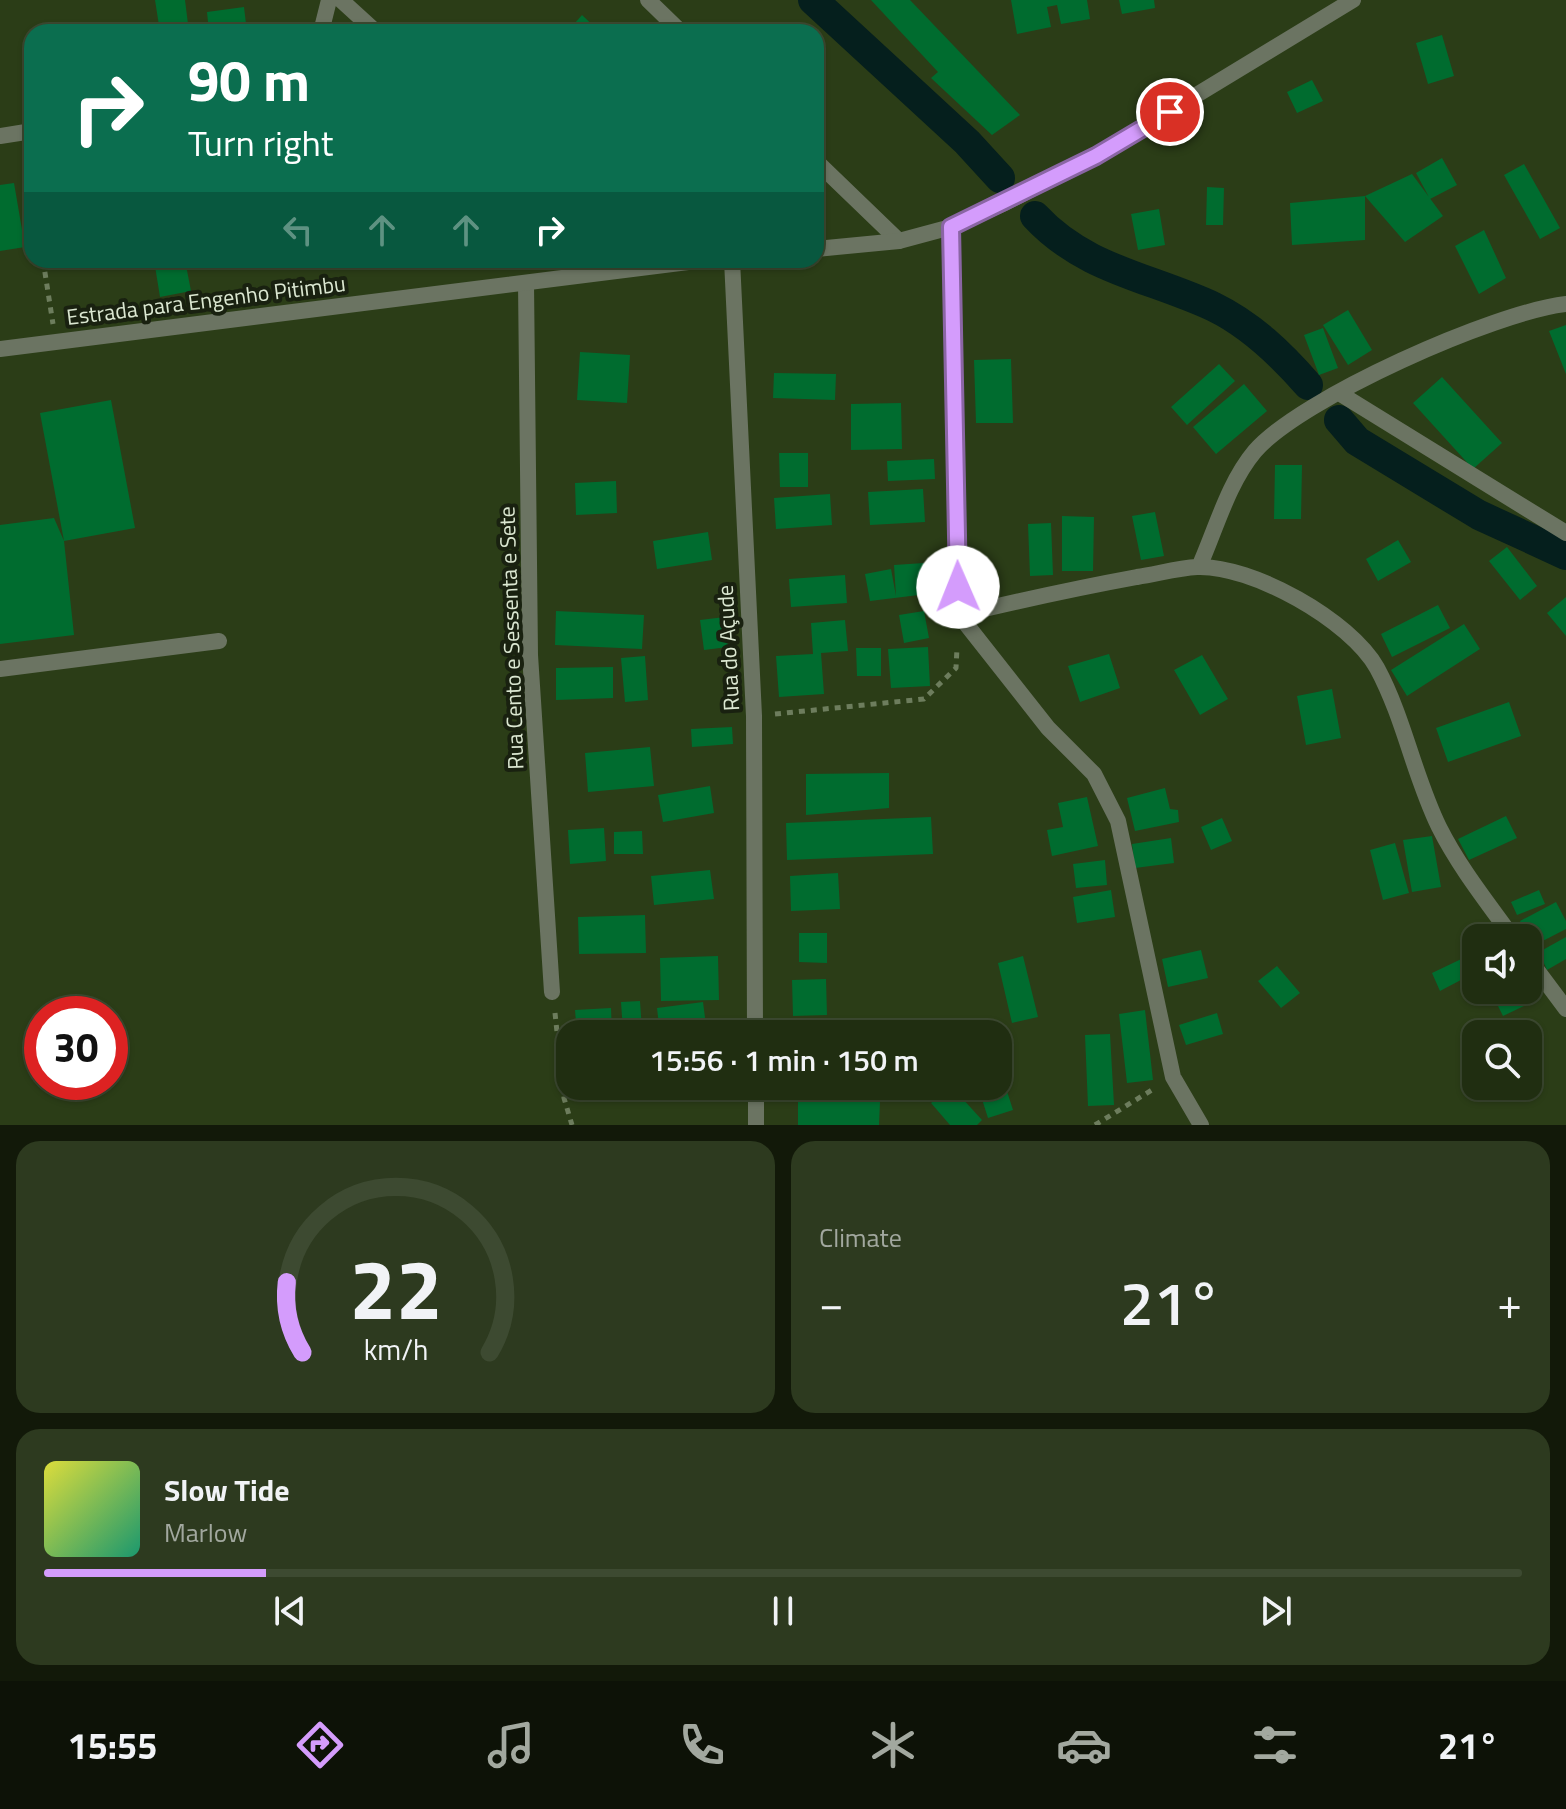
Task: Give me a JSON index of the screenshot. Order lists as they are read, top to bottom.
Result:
{
  "streets": {
    "street": ["Estrada para Engenho Pitimbu", "Rua Cento e Sessenta e Sete", "Rua do Açude"]
  },
  "crossings": [
    ["Estrada para Engenho Pitimbu", "Rua Cento e Sessenta e Sete"]
  ],
  "page": {
    "turn": ["90 m", "Turn right"],
    "limit": "30",
    "trip": "15:56 · 1 min · 150 m",
    "tile": "Climate",
    "heat": ["−", "21°", "+"],
    "song": ["Slow Tide", "Marlow"],
    "tabs": ["15:55", "21°"],
    "gauge": ["22", "km/h"]
  }
}
